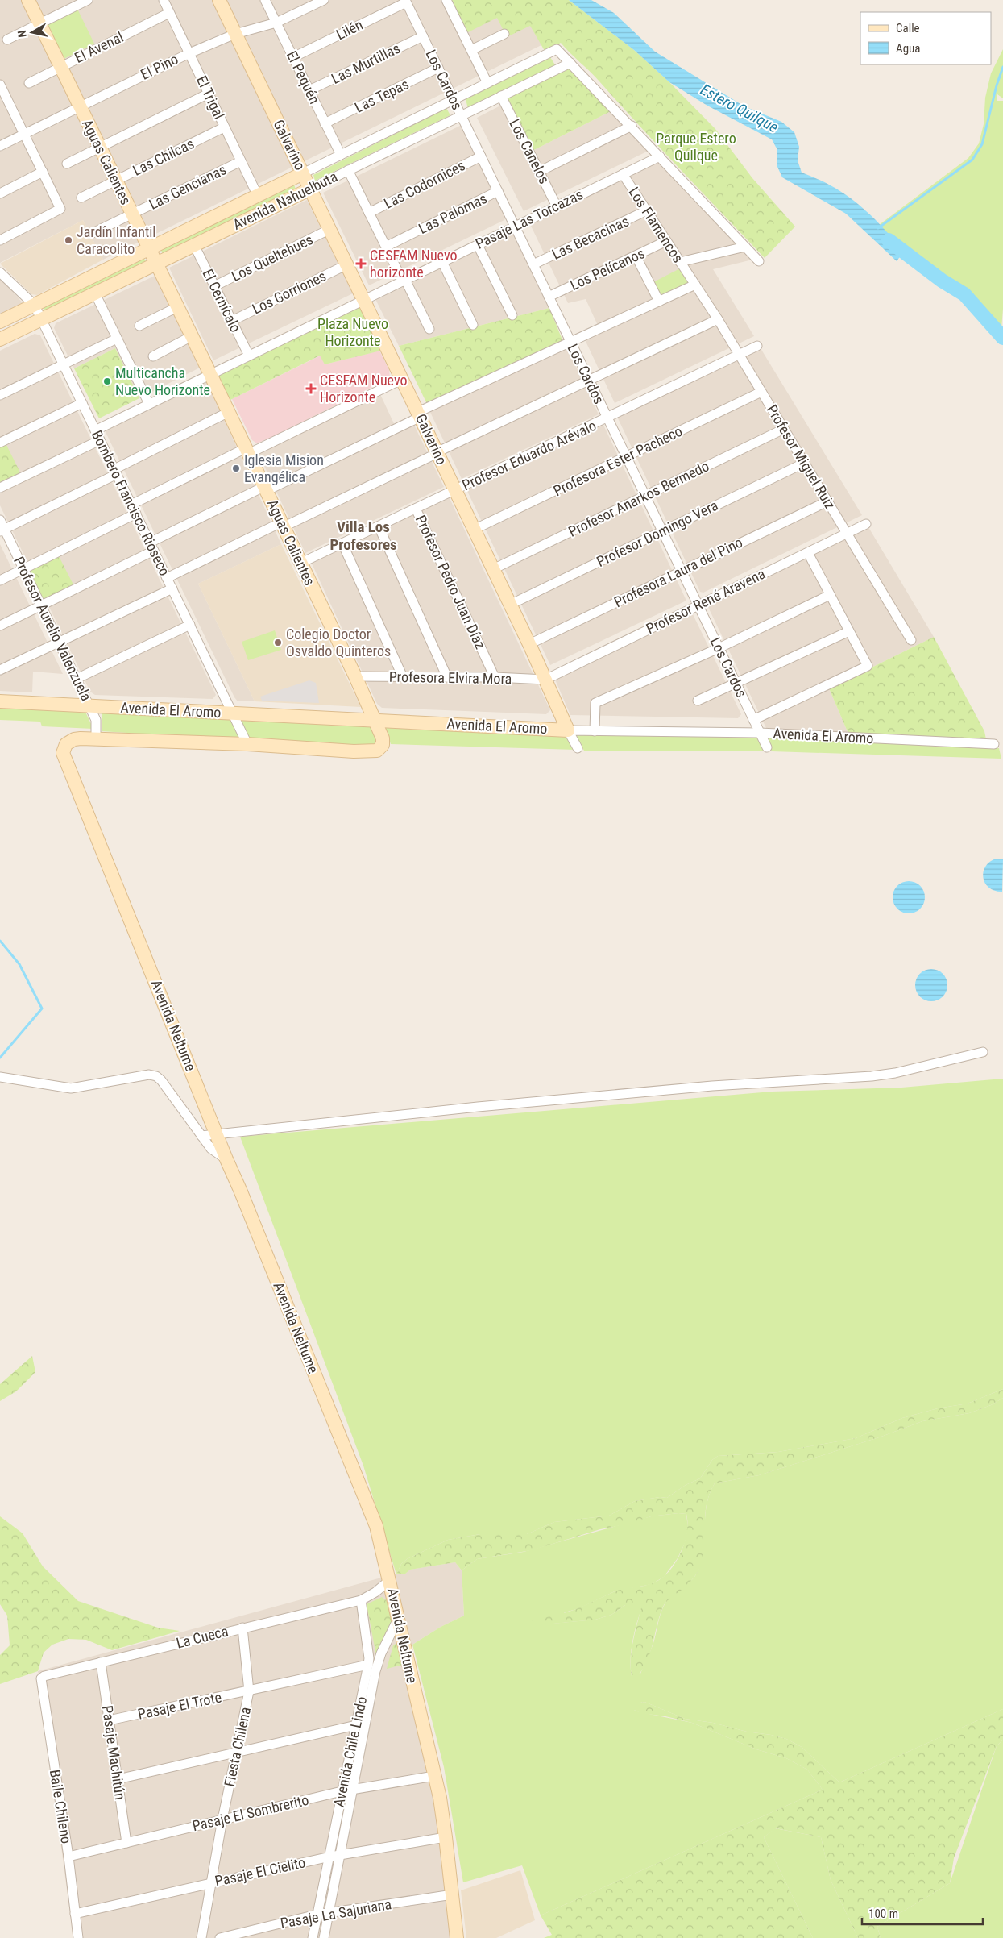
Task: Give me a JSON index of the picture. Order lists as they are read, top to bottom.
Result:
{
  "streets": {
    "street": [
      "Lilén",
      "El Avenal",
      "Las Murtillas",
      "El Pino",
      "El Pequén",
      "Los Cardos",
      "Las Tepas",
      "El Trigal",
      "Galvarino",
      "Los Canelos",
      "Las Chilcas",
      "Aguas Calientes",
      "Las Codornices",
      "Las Gencianas",
      "Avenida Nahuelbuta",
      "Las Palomas",
      "Pasaje Las Torcazas",
      "Los Flamencos",
      "Las Becacinas",
      "Los Queltehues",
      "Los Pelícanos",
      "Los Gorriones",
      "El Cernícalo",
      "Profesor Eduardo Arévalo",
      "Profesor Miguel Ruiz",
      "Profesora Ester Pacheco",
      "Profesor Anarkos Bermedo",
      "Bombero Francisco Rioseco",
      "Profesor Domingo Vera",
      "Profesora Laura del Pino",
      "Profesor Pedro Juan Díaz",
      "Profesor René Aravena",
      "Profesor Aurelio Valenzuela",
      "Profesora Elvira Mora",
      "Avenida El Aromo",
      "Avenida Neltume",
      "La Cueca",
      "Pasaje El Trote",
      "Fiesta Chilena",
      "Avenida Chile Lindo",
      "Pasaje Machitún",
      "Baile Chileno",
      "Pasaje El Sombrerito",
      "Pasaje El Cielito",
      "Pasaje La Sajuriana"
    ]
  },
  "crossings": [
    ["Lilén", "El Pequén"],
    ["Lilén", "Los Cardos"],
    ["El Avenal", "El Trigal"],
    ["El Avenal", "Aguas Calientes"],
    ["Las Murtillas", "El Pequén"],
    ["Las Murtillas", "Los Cardos"],
    ["El Pino", "El Pequén"],
    ["El Pino", "El Trigal"],
    ["El Pino", "Galvarino"],
    ["El Pino", "Aguas Calientes"],
    ["El Pequén", "Las Tepas"],
    ["El Pequén", "Avenida Nahuelbuta"],
    ["Los Cardos", "Las Tepas"],
    ["Los Cardos", "Las Codornices"],
    ["Los Cardos", "Avenida Nahuelbuta"],
    ["Los Cardos", "Las Palomas"],
    ["Los Cardos", "Pasaje Las Torcazas"],
    ["Los Cardos", "Las Becacinas"],
    ["Los Cardos", "Los Pelícanos"],
    ["Los Cardos", "Profesor Eduardo Arévalo"],
    ["Los Cardos", "Profesora Ester Pacheco"],
    ["Los Cardos", "Profesor Anarkos Bermedo"],
    ["Los Cardos", "Profesor Domingo Vera"],
    ["Los Cardos", "Profesora Laura del Pino"],
    ["Los Cardos", "Profesor René Aravena"],
    ["Los Cardos", "Avenida El Aromo"],
    ["El Trigal", "Las Chilcas"],
    ["El Trigal", "Las Gencianas"],
    ["El Trigal", "Avenida Nahuelbuta"],
    ["Galvarino", "Avenida Nahuelbuta"],
    ["Galvarino", "Pasaje Las Torcazas"],
    ["Galvarino", "Los Queltehues"],
    ["Galvarino", "Los Gorriones"],
    ["Galvarino", "Profesor Eduardo Arévalo"],
    ["Galvarino", "Profesora Ester Pacheco"],
    ["Galvarino", "Profesor Anarkos Bermedo"],
    ["Galvarino", "Profesor Domingo Vera"],
    ["Galvarino", "Profesora Laura del Pino"],
    ["Galvarino", "Profesor René Aravena"],
    ["Galvarino", "Profesora Elvira Mora"],
    ["Galvarino", "Avenida El Aromo"],
    ["Los Canelos", "Avenida Nahuelbuta"],
    ["Los Canelos", "Pasaje Las Torcazas"],
    ["Las Chilcas", "Aguas Calientes"],
    ["Aguas Calientes", "Las Gencianas"],
    ["Aguas Calientes", "Avenida Nahuelbuta"],
    ["Aguas Calientes", "Pasaje Las Torcazas"],
    ["Aguas Calientes", "Profesor Eduardo Arévalo"],
    ["Aguas Calientes", "Bombero Francisco Rioseco"],
    ["Aguas Calientes", "Profesora Elvira Mora"],
    ["Aguas Calientes", "Avenida El Aromo"],
    ["Avenida Nahuelbuta", "El Cernícalo"],
    ["Avenida Nahuelbuta", "Bombero Francisco Rioseco"],
    ["Pasaje Las Torcazas", "Los Flamencos"],
    ["Pasaje Las Torcazas", "El Cernícalo"],
    ["Pasaje Las Torcazas", "Bombero Francisco Rioseco"],
    ["Los Flamencos", "Las Becacinas"],
    ["Los Flamencos", "Los Pelícanos"],
    ["Los Flamencos", "Profesor Miguel Ruiz"],
    ["Los Queltehues", "El Cernícalo"],
    ["Los Gorriones", "El Cernícalo"],
    ["Profesor Eduardo Arévalo", "Profesor Miguel Ruiz"],
    ["Profesor Eduardo Arévalo", "Profesor Pedro Juan Díaz"],
    ["Profesor Miguel Ruiz", "Profesora Ester Pacheco"],
    ["Profesor Miguel Ruiz", "Profesor Anarkos Bermedo"],
    ["Profesor Miguel Ruiz", "Profesor Domingo Vera"],
    ["Profesor Miguel Ruiz", "Profesora Laura del Pino"],
    ["Profesor Miguel Ruiz", "Profesor René Aravena"],
    ["Bombero Francisco Rioseco", "Avenida El Aromo"],
    ["Profesor Pedro Juan Díaz", "Profesora Elvira Mora"],
    ["Profesor René Aravena", "Profesora Elvira Mora"],
    ["Profesor Aurelio Valenzuela", "Avenida El Aromo"],
    ["Profesor Aurelio Valenzuela", "Avenida Neltume"],
    ["Avenida Neltume", "Avenida Chile Lindo"],
    ["Avenida Neltume", "Pasaje El Sombrerito"],
    ["Avenida Neltume", "Pasaje El Cielito"],
    ["Avenida Neltume", "Pasaje La Sajuriana"],
    ["La Cueca", "Fiesta Chilena"],
    ["La Cueca", "Avenida Chile Lindo"],
    ["La Cueca", "Pasaje Machitún"],
    ["La Cueca", "Baile Chileno"],
    ["Pasaje El Trote", "Fiesta Chilena"],
    ["Pasaje El Trote", "Avenida Chile Lindo"],
    ["Pasaje El Trote", "Pasaje Machitún"],
    ["Fiesta Chilena", "Pasaje El Sombrerito"],
    ["Fiesta Chilena", "Pasaje El Cielito"],
    ["Avenida Chile Lindo", "Pasaje El Sombrerito"],
    ["Avenida Chile Lindo", "Pasaje El Cielito"],
    ["Avenida Chile Lindo", "Pasaje La Sajuriana"],
    ["Pasaje Machitún", "Pasaje El Sombrerito"],
    ["Baile Chileno", "Pasaje El Sombrerito"],
    ["Baile Chileno", "Pasaje El Cielito"]
  ],
  "districts": ["Villa Los Profesores"],
  "water": ["Estero Quilque"],
  "parks": ["Parque Estero Quilque", "Plaza Nuevo Horizonte"],
  "places": {
    "other": [
      "Jardín Infantil Caracolito",
      "Multicancha Nuevo Horizonte",
      "Iglesia Mision Evangélica",
      "Colegio Doctor Osvaldo Quinteros"
    ],
    "health": ["CESFAM Nuevo horizonte", "CESFAM Nuevo Horizonte"]
  },
  "legend": ["Calle", "Agua"],
  "scale_bar": "100 m",
  "north": "left"
}
